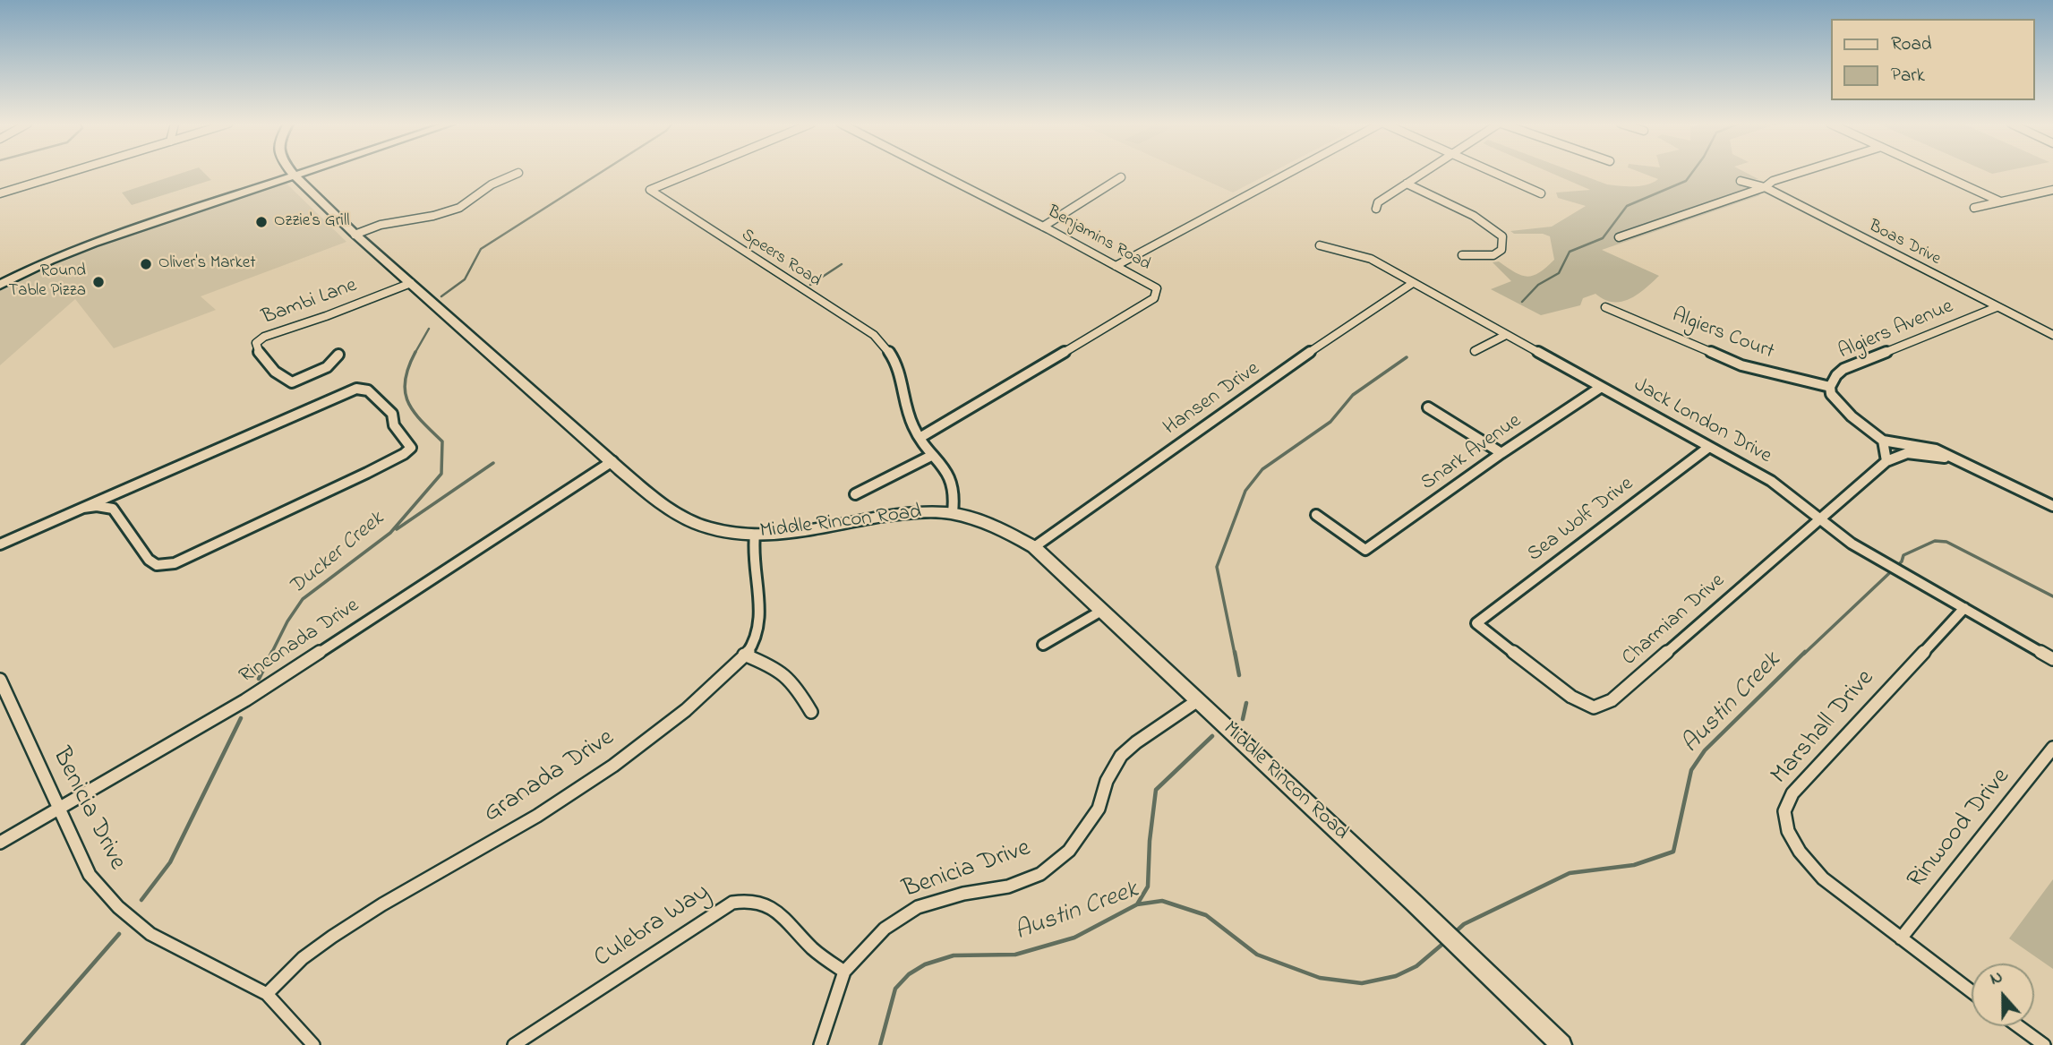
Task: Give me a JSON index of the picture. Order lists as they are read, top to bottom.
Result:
{
  "streets": {
    "street": [
      "Benjamins Road",
      "Boas Drive",
      "Speers Road",
      "Bambi Lane",
      "Algiers Avenue",
      "Algiers Court",
      "Hansen Drive",
      "Jack London Drive",
      "Snark Avenue",
      "Sea Wolf Drive",
      "Middle Rincon Road",
      "Charmian Drive",
      "Rinconada Drive",
      "Marshall Drive",
      "Granada Drive",
      "Benicia Drive",
      "Rinwood Drive",
      "Culebra Way"
    ]
  },
  "crossings": [
    ["Benjamins Road", "Speers Road"],
    ["Boas Drive", "Algiers Avenue"],
    ["Speers Road", "Middle Rincon Road"],
    ["Bambi Lane", "Middle Rincon Road"],
    ["Algiers Avenue", "Algiers Court"],
    ["Algiers Avenue", "Charmian Drive"],
    ["Hansen Drive", "Jack London Drive"],
    ["Hansen Drive", "Middle Rincon Road"],
    ["Jack London Drive", "Snark Avenue"],
    ["Jack London Drive", "Sea Wolf Drive"],
    ["Jack London Drive", "Charmian Drive"],
    ["Jack London Drive", "Marshall Drive"],
    ["Sea Wolf Drive", "Charmian Drive"],
    ["Middle Rincon Road", "Rinconada Drive"],
    ["Middle Rincon Road", "Granada Drive"],
    ["Middle Rincon Road", "Benicia Drive"],
    ["Rinconada Drive", "Benicia Drive"],
    ["Marshall Drive", "Rinwood Drive"],
    ["Granada Drive", "Benicia Drive"],
    ["Benicia Drive", "Culebra Way"]
  ],
  "water": ["Ducker Creek", "Austin Creek"],
  "places": ["Ozzie's Grill", "Oliver's Market", "Round Table Pizza"],
  "legend": ["Road", "Park"],
  "north": "top"
}
